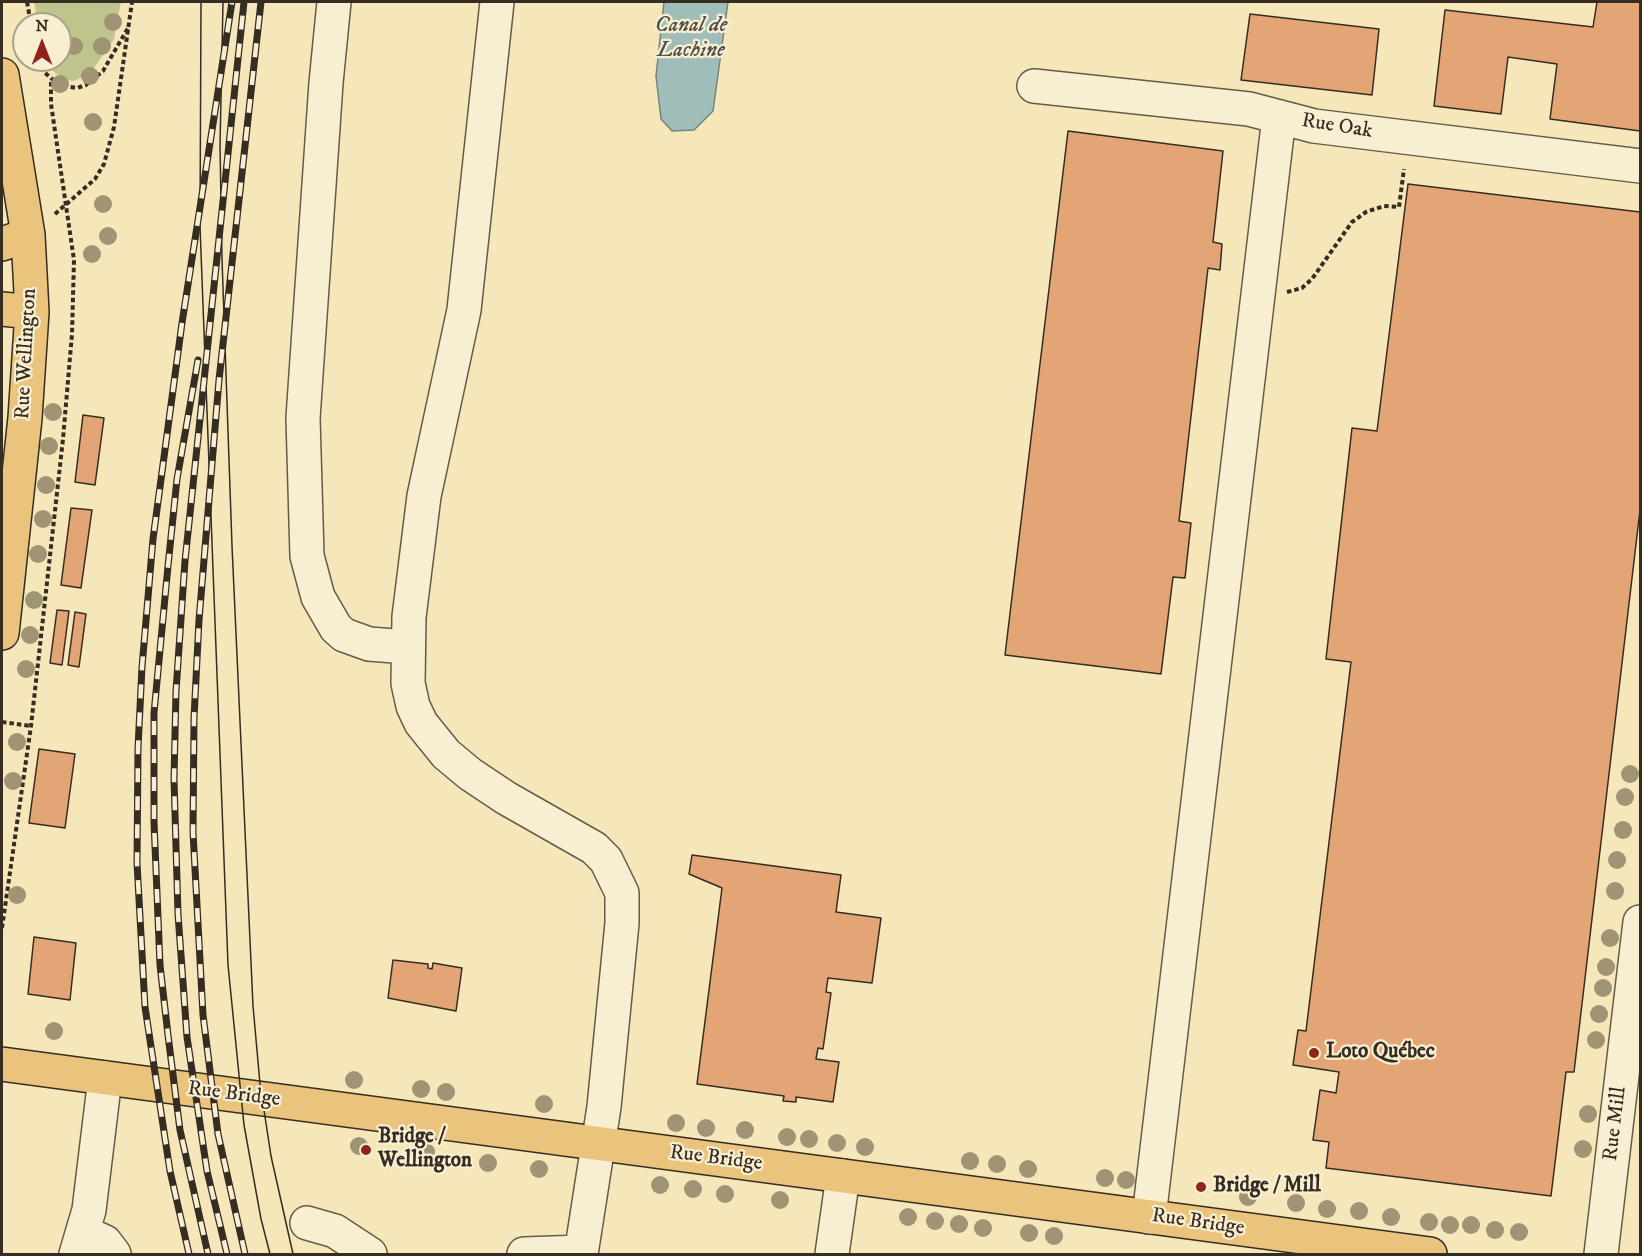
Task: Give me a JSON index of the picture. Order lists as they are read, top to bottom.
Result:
{
  "streets": {
    "main road": ["Rue Wellington", "Rue Bridge"],
    "street": ["Rue Oak", "Rue Mill"]
  },
  "water": ["Canal de Lachine"],
  "places": ["Loto Québec", "Bridge / Wellington", "Bridge / Mill"],
  "north": "top"
}
